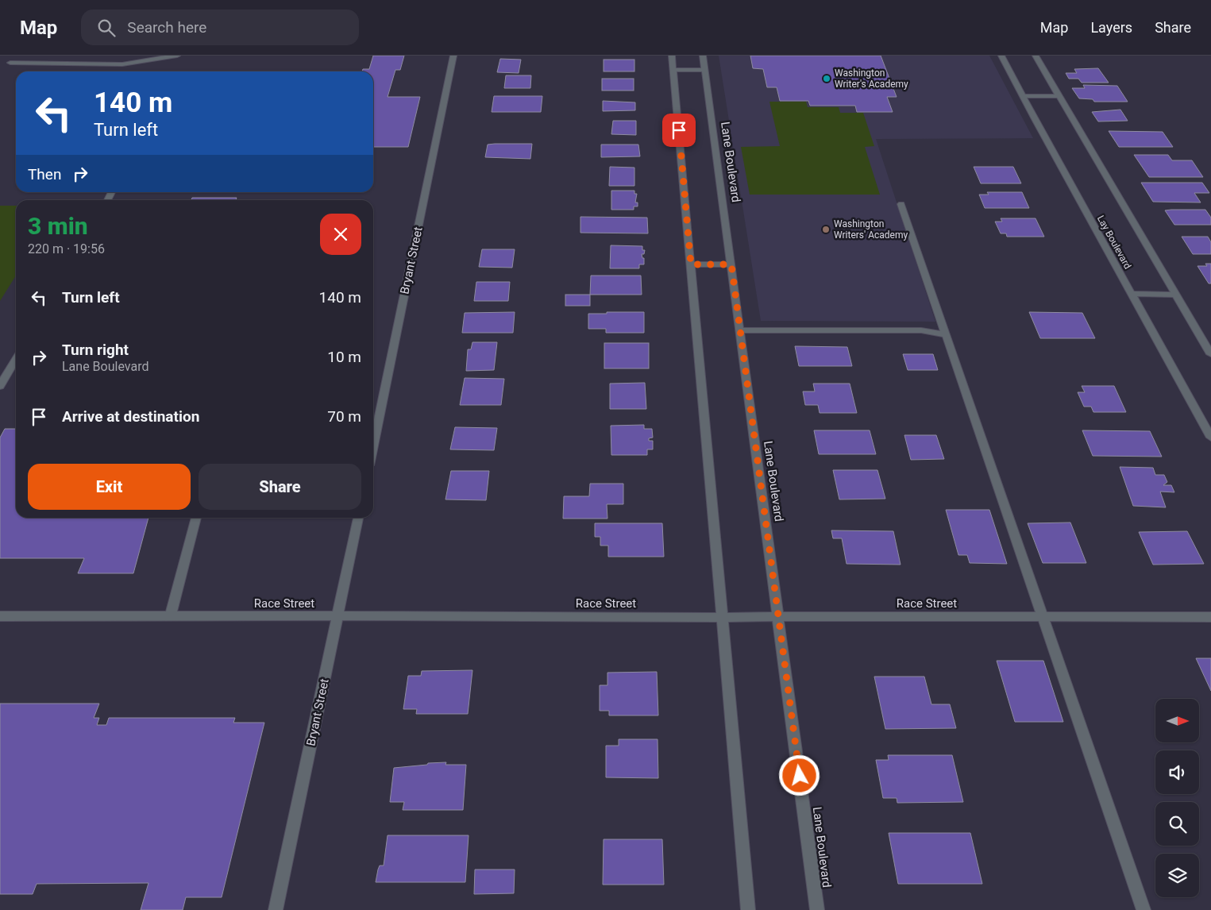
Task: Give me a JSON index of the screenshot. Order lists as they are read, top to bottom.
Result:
{
  "streets": {
    "street": [
      "Lane Boulevard",
      "Lay Boulevard",
      "Bryant Street",
      "Race Street"
    ]
  },
  "crossings": [
    ["Lane Boulevard", "Race Street"],
    ["Bryant Street", "Race Street"]
  ],
  "places": ["Washington Writer's Academy", "Washington Writers' Academy"],
  "north": "right",
  "page": {
    "header": "Map",
    "search": "Search here",
    "nav": ["Map", "Layers", "Share"],
    "turn": ["140 m", "Turn left"],
    "then": "Then",
    "heading": ["3 min", "220 m · 19:56"],
    "list": [
      {
        "name": "Turn left",
        "value": "140 m"
      },
      {
        "name": "Turn right",
        "note": "Lane Boulevard",
        "value": "10 m"
      },
      {
        "name": "Arrive at destination",
        "value": "70 m"
      }
    ],
    "buttons": ["Exit", "Share"]
  }
}
